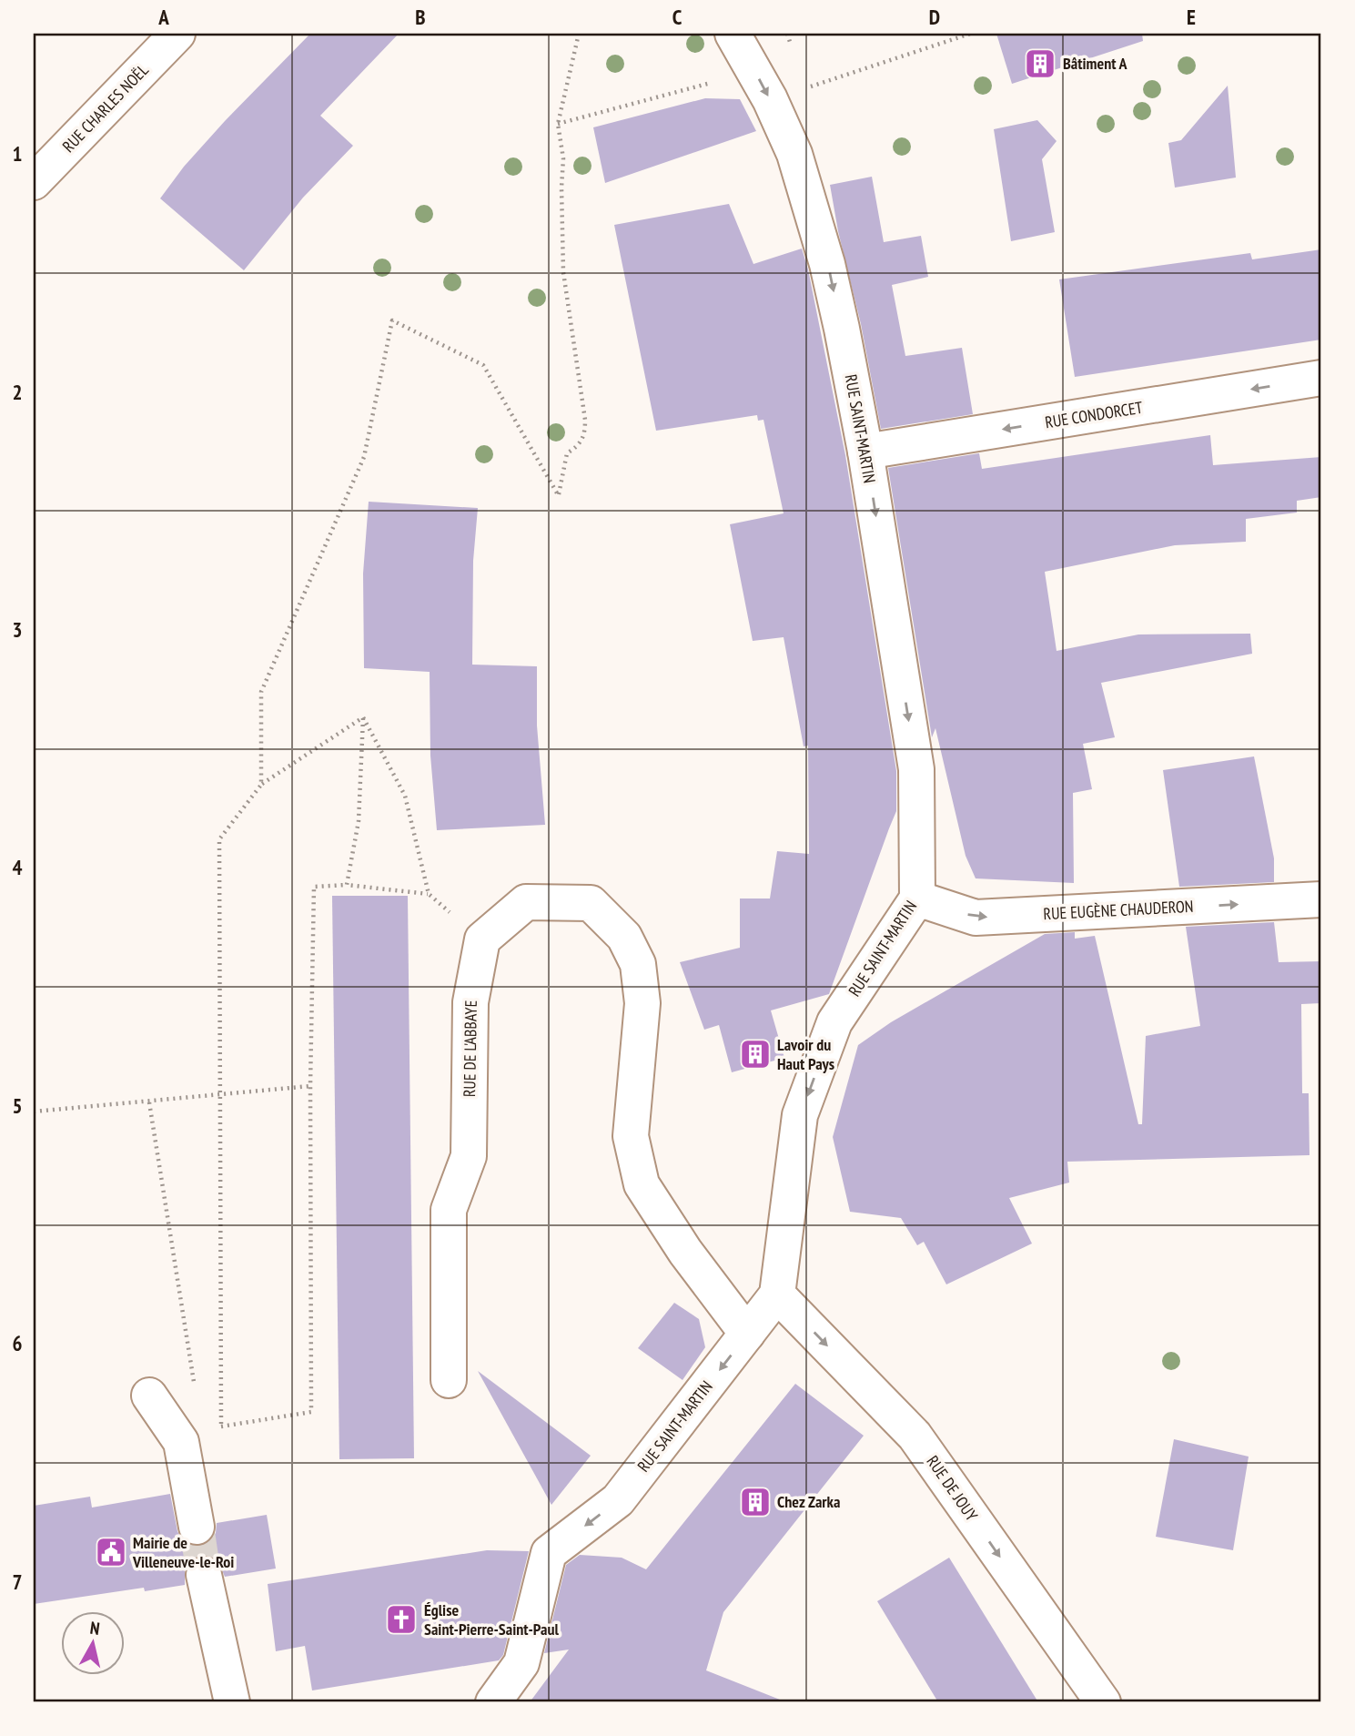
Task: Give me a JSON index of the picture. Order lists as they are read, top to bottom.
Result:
{
  "streets": {
    "street": [
      "RUE CHARLES NOËL",
      "RUE CONDORCET",
      "RUE SAINT-MARTIN",
      "RUE EUGÈNE CHAUDERON",
      "RUE DE L'ABBAYE",
      "RUE DE JOUY"
    ]
  },
  "crossings": [
    ["RUE CONDORCET", "RUE SAINT-MARTIN"],
    ["RUE SAINT-MARTIN", "RUE EUGÈNE CHAUDERON"],
    ["RUE SAINT-MARTIN", "RUE DE JOUY"]
  ],
  "one_way": [
    "RUE CONDORCET",
    "RUE SAINT-MARTIN",
    "RUE EUGÈNE CHAUDERON",
    "RUE DE JOUY"
  ],
  "places": {
    "building": ["Bâtiment A", "Lavoir du Haut Pays", "Chez Zarka"],
    "public building": ["Mairie de Villeneuve-le-Roi"],
    "church": ["Église Saint-Pierre-Saint-Paul"]
  },
  "north": "top",
  "grid": {
    "columns": [
      "A",
      "B",
      "C",
      "D",
      "E"
    ],
    "rows": [
      "1",
      "2",
      "3",
      "4",
      "5",
      "6",
      "7"
    ]
  }
}
